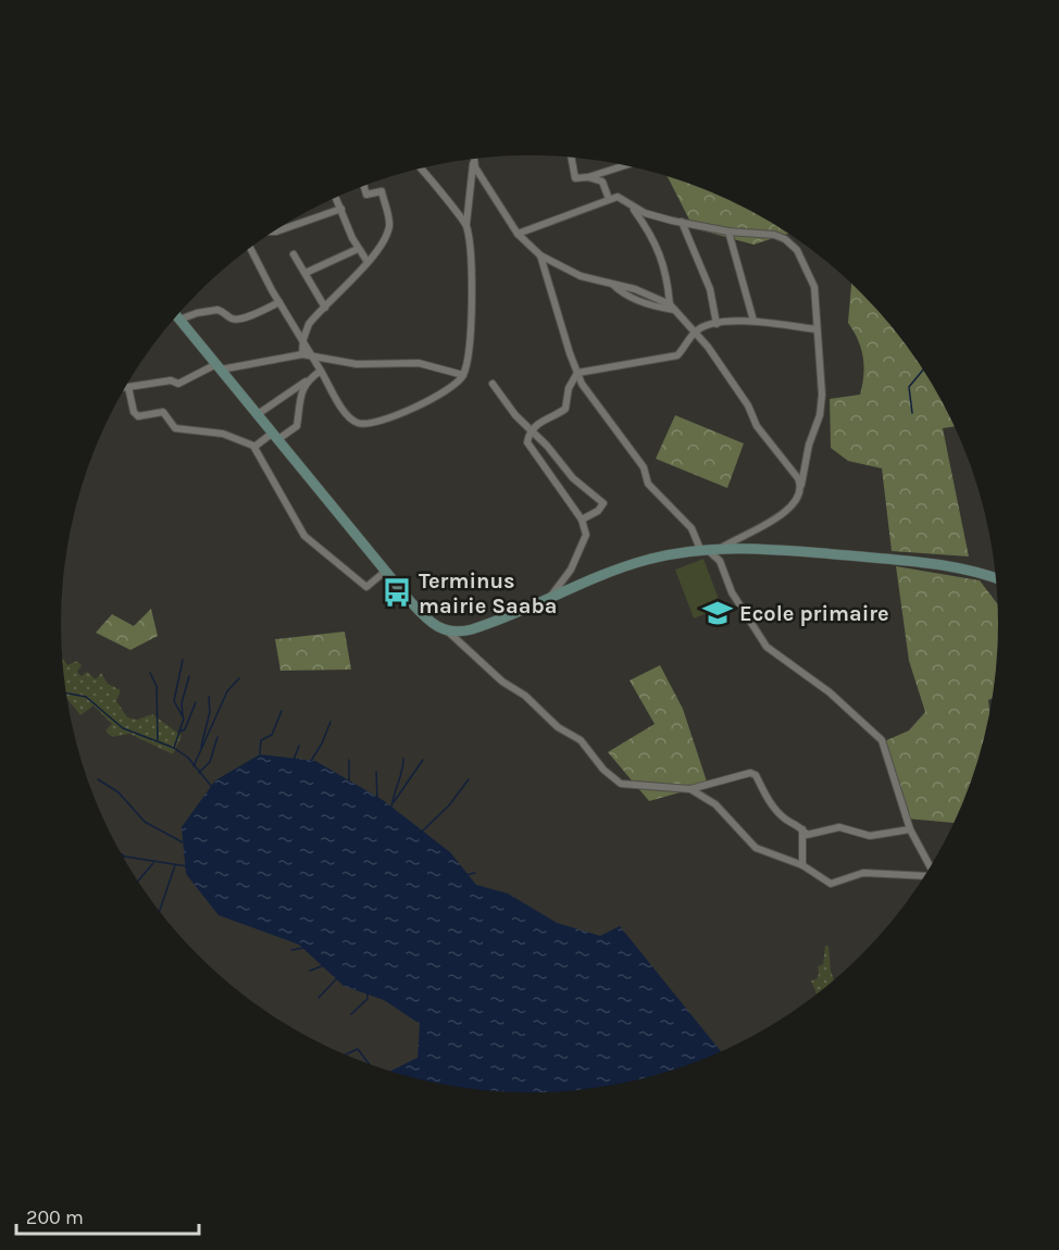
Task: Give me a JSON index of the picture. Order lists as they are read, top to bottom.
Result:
{
  "places": {
    "bus stop": ["Terminus mairie Saaba"],
    "school or university": ["Ecole primaire"]
  },
  "scale_bar": "200 m"
}
